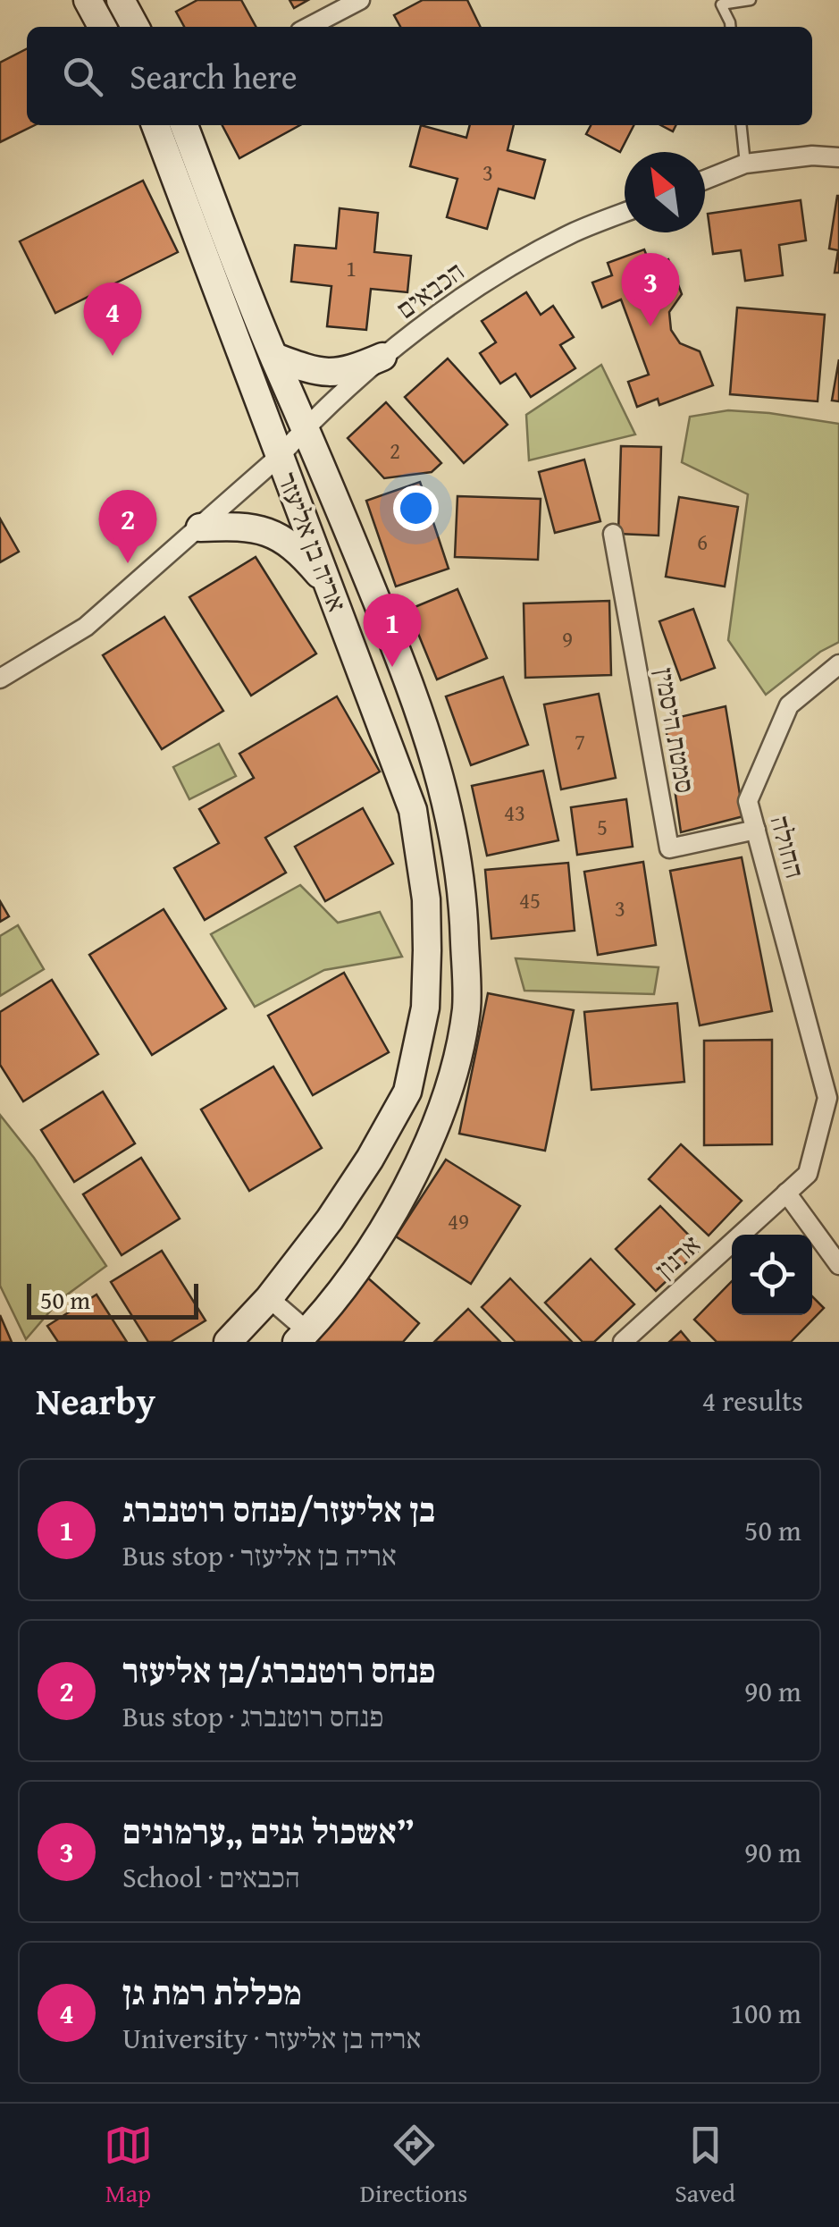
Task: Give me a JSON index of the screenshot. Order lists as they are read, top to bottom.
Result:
{
  "streets": {
    "street": [
      "הכבאים",
      "אריה בן אליעזר",
      "סמטת היסמין",
      "החולה",
      "ארנון"
    ]
  },
  "crossings": [
    ["הכבאים", "אריה בן אליעזר"],
    ["סמטת היסמין", "החולה"],
    ["החולה", "ארנון"]
  ],
  "house_numbers": [
    "3",
    "1",
    "2",
    "6",
    "9",
    "7",
    "43",
    "5",
    "45",
    "3",
    "49"
  ],
  "scale_bar": "50 m",
  "north": "top left",
  "page": {
    "search": "Search here",
    "pins": [
      "3",
      "4",
      "2",
      "1"
    ],
    "scale": "50 m",
    "heading": ["Nearby", "4 results"],
    "list": [
      {
        "mark": "1",
        "name": "בן אליעזר/פנחס רוטנברג",
        "note": "Bus stop · אריה בן אליעזר",
        "value": "50 m"
      },
      {
        "mark": "2",
        "name": "פנחס רוטנברג/בן אליעזר",
        "note": "Bus stop · פנחס רוטנברג",
        "value": "90 m"
      },
      {
        "mark": "3",
        "name": "אשכול גנים „ערמונים”",
        "note": "School · הכבאים",
        "value": "90 m"
      },
      {
        "mark": "4",
        "name": "מכללת רמת גן",
        "note": "University · אריה בן אליעזר",
        "value": "100 m"
      }
    ],
    "nav": ["Map", "Directions", "Saved"]
  }
}
